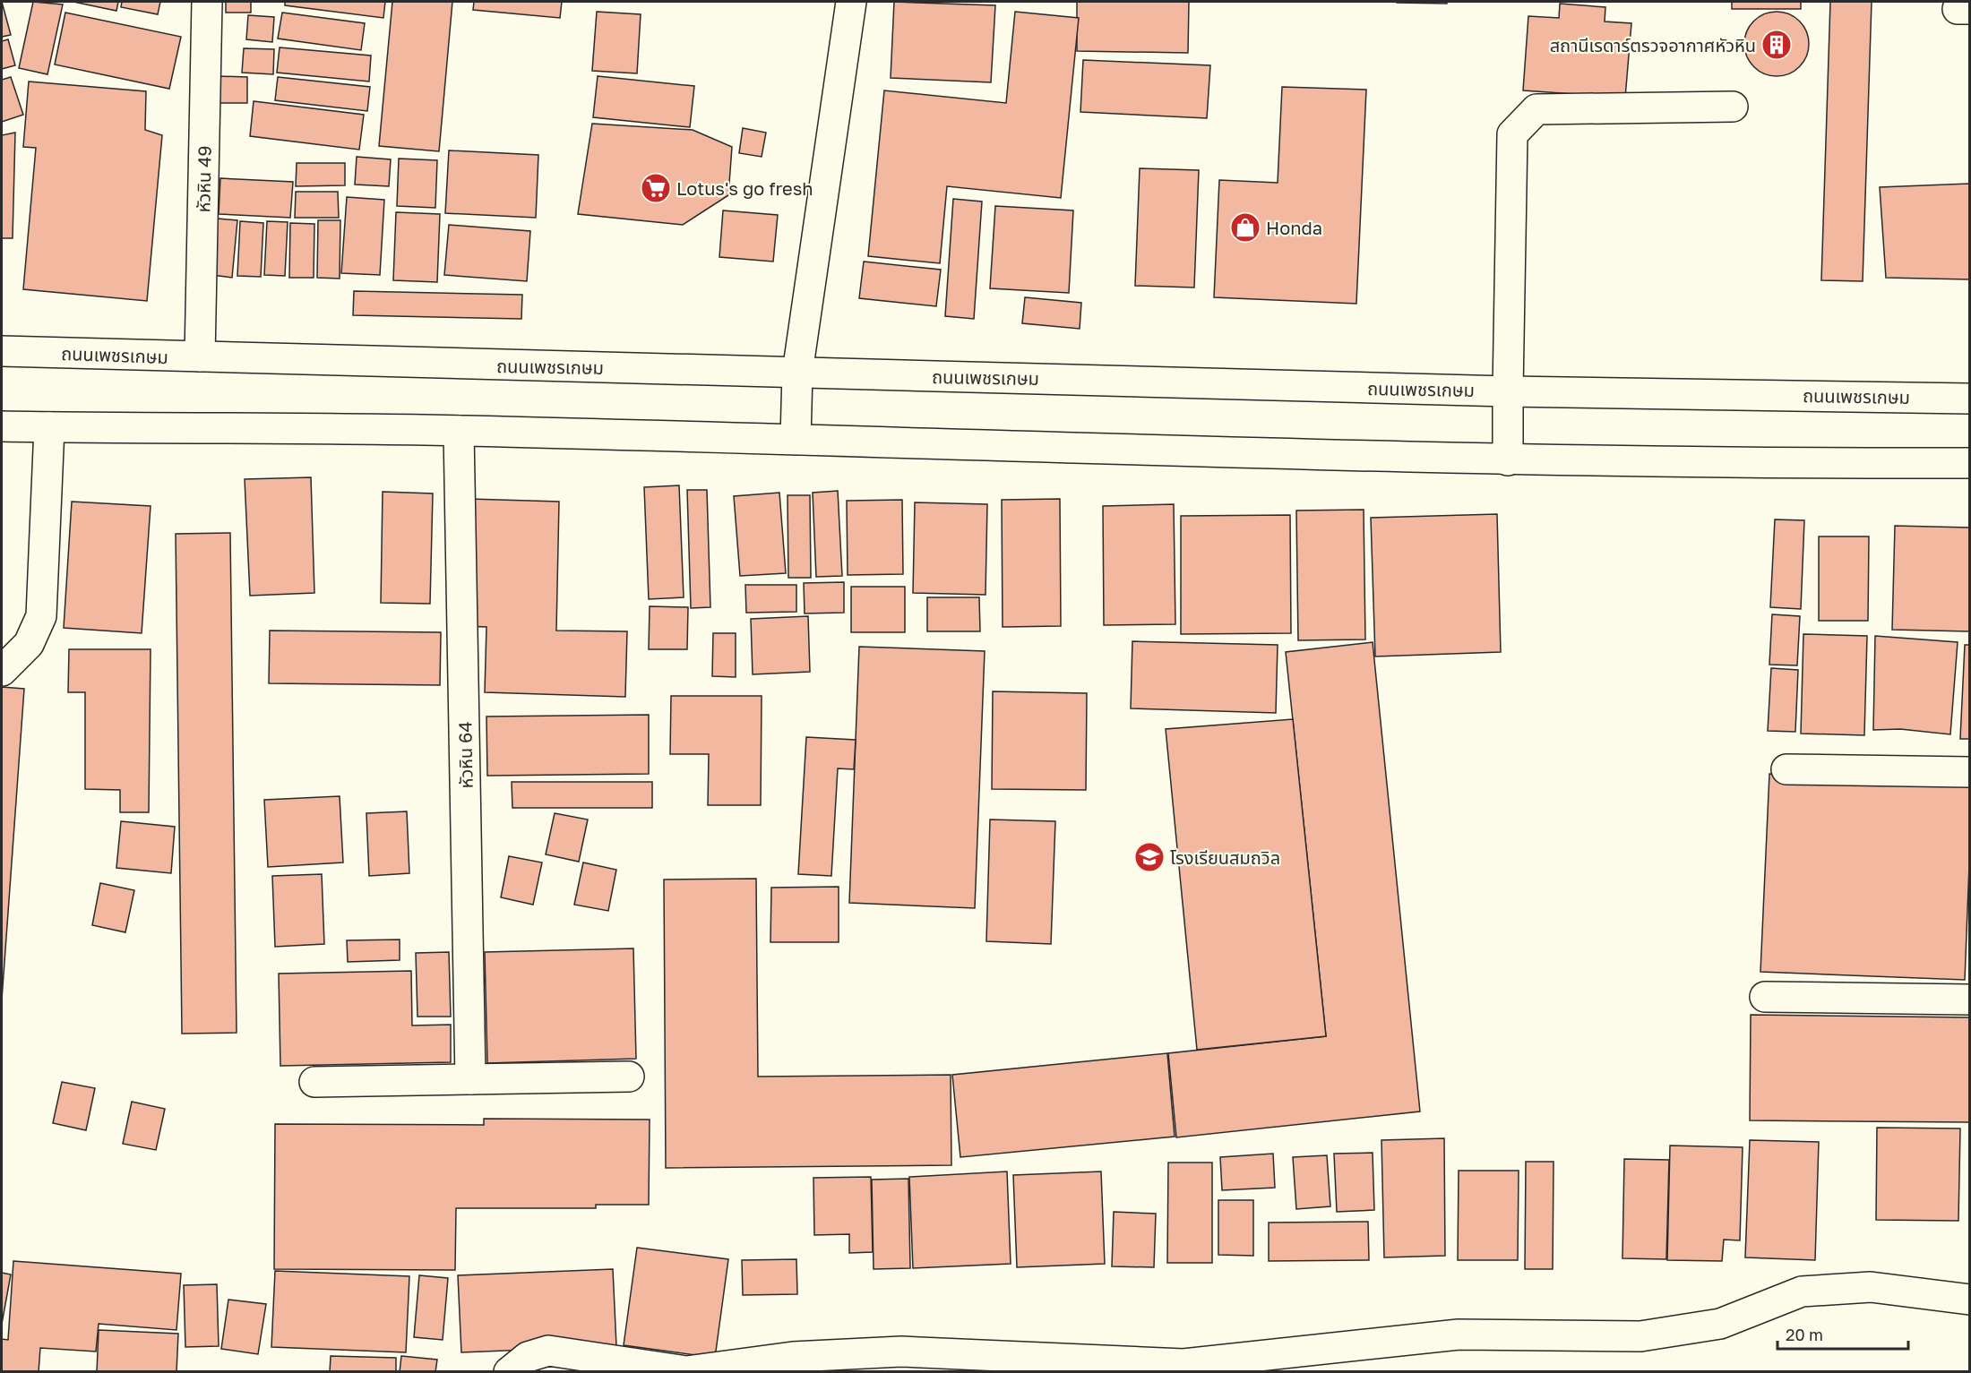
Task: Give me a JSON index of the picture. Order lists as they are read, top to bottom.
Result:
{
  "streets": {
    "main road": ["หัวหิน 49", "ถนนเพชรเกษม", "หัวหิน 64"]
  },
  "crossings": [
    ["หัวหิน 49", "ถนนเพชรเกษม"]
  ],
  "places": {
    "building": ["สถานีเรดาร์ตรวจอากาศหัวหิน"],
    "supermarket": ["Lotus's go fresh"],
    "shop": ["Honda"],
    "school or university": ["โรงเรียนสมถวิล"]
  },
  "scale_bar": "20 m"
}
